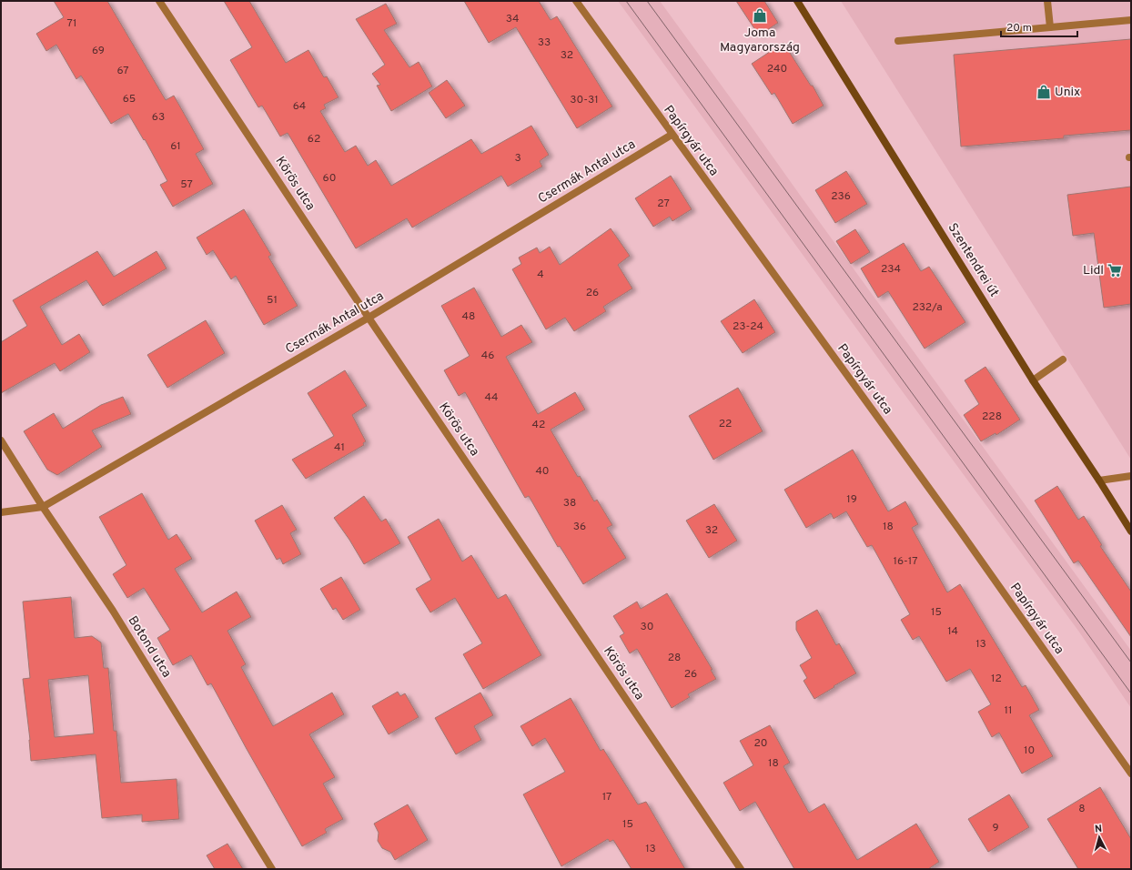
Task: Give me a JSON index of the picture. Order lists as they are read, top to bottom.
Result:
{
  "streets": {
    "main road": ["Szentendrei út"],
    "street": [
      "Papírgyár utca",
      "Csermák Antal utca",
      "Körös utca",
      "Botond utca"
    ]
  },
  "crossings": [
    ["Papírgyár utca", "Csermák Antal utca"],
    ["Csermák Antal utca", "Körös utca"],
    ["Csermák Antal utca", "Botond utca"]
  ],
  "places": {
    "shop": ["Joma Magyarország", "Unix"],
    "supermarket": ["Lidl"]
  },
  "house_numbers": [
    "34",
    "71",
    "33",
    "69",
    "32",
    "240",
    "67",
    "65",
    "30-31",
    "64",
    "63",
    "62",
    "61",
    "3",
    "60",
    "57",
    "236",
    "27",
    "234",
    "4",
    "26",
    "51",
    "232/a",
    "48",
    "23-24",
    "46",
    "44",
    "228",
    "22",
    "42",
    "41",
    "40",
    "19",
    "38",
    "36",
    "18",
    "32",
    "16-17",
    "15",
    "30",
    "14",
    "13",
    "28",
    "26",
    "12",
    "11",
    "20",
    "10",
    "18",
    "17",
    "8",
    "15",
    "9",
    "13"
  ],
  "scale_bar": "20 m",
  "north": "top"
}
